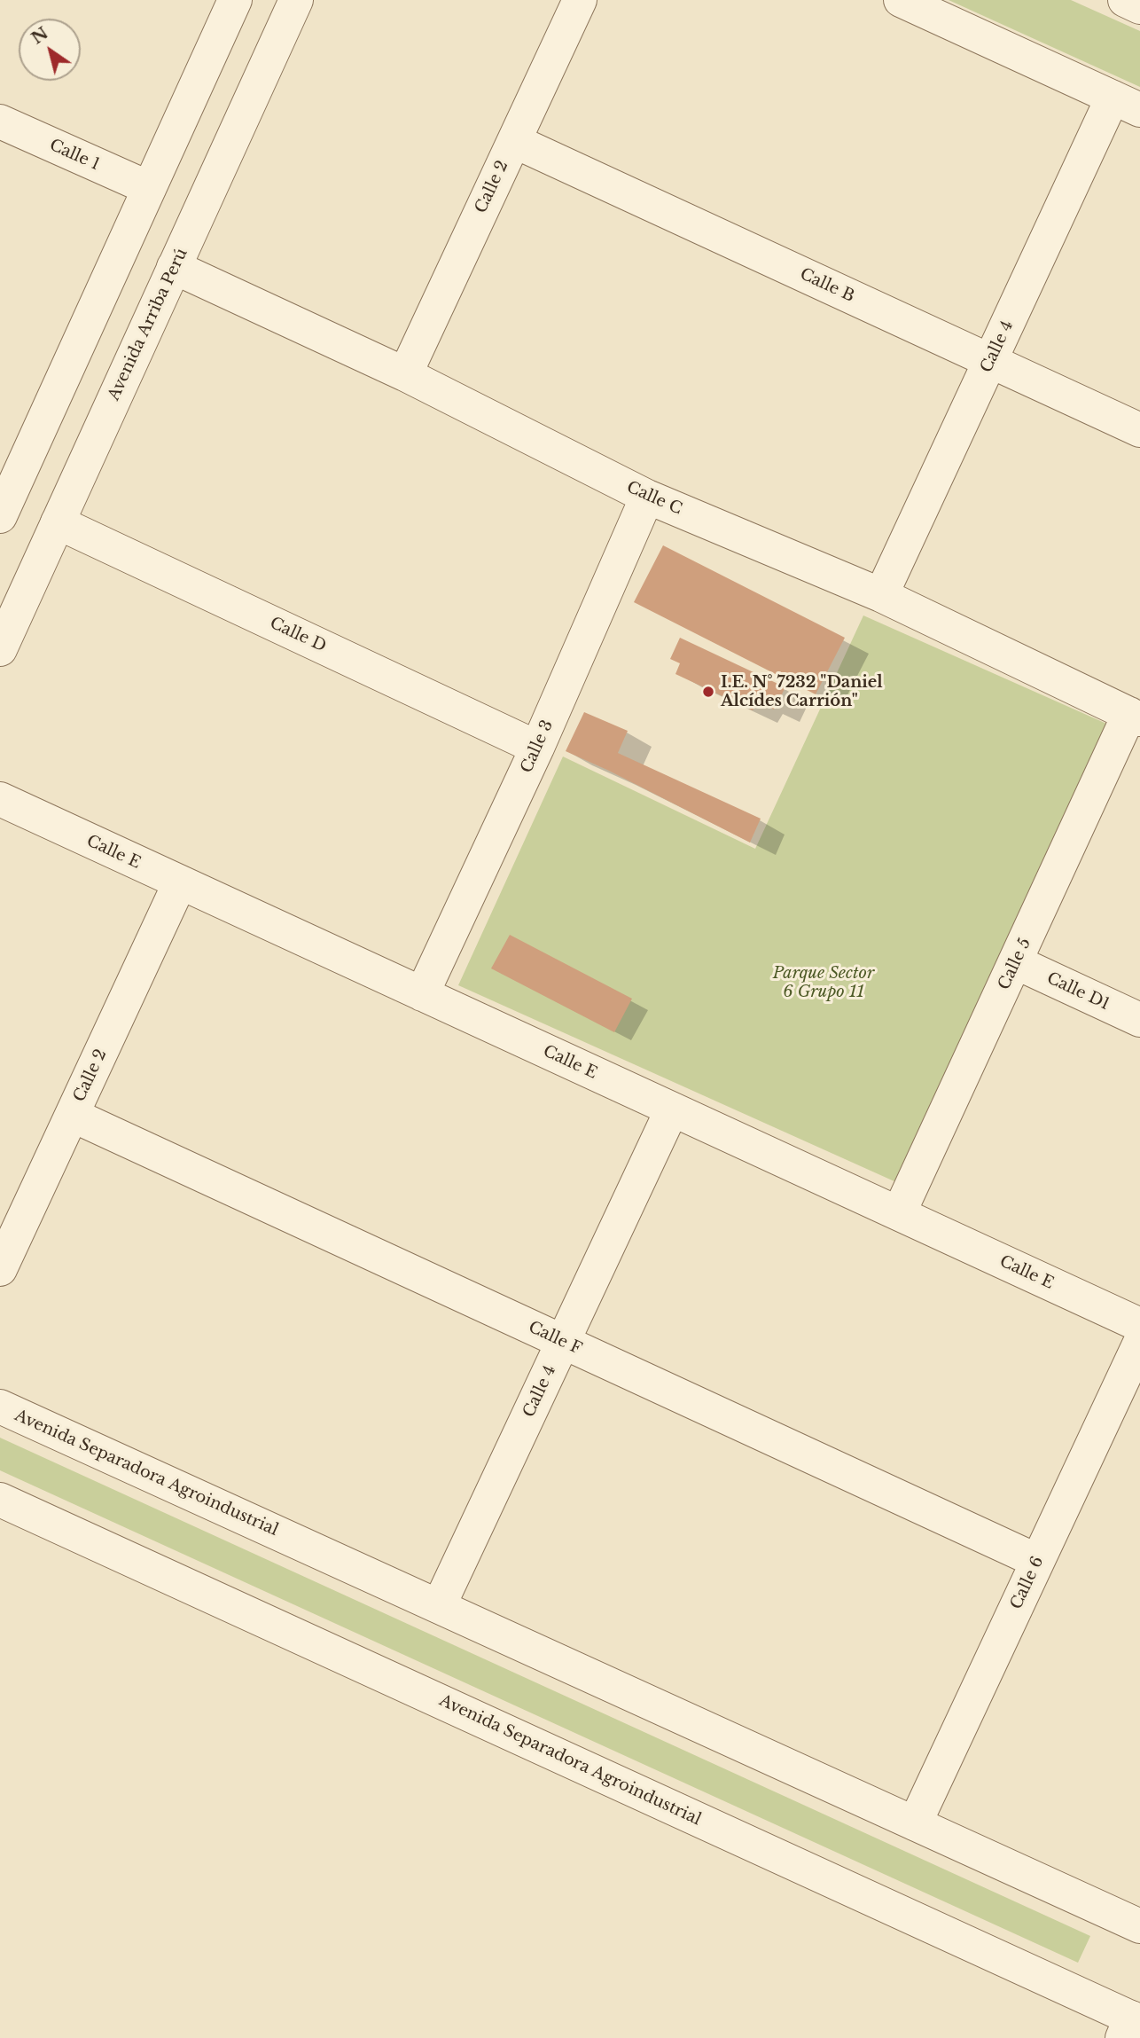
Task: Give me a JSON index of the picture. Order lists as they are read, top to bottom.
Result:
{
  "streets": {
    "street": [
      "Calle 1",
      "Calle 2",
      "Calle B",
      "Avenida Arriba Perú",
      "Calle 4",
      "Calle C",
      "Calle D",
      "Calle 3",
      "Calle E",
      "Calle 5",
      "Calle D1",
      "Calle F",
      "Avenida Separadora Agroindustrial",
      "Calle 6"
    ]
  },
  "crossings": [
    ["Calle 2", "Calle B"],
    ["Calle 2", "Calle C"],
    ["Calle 2", "Calle E"],
    ["Calle 2", "Calle F"],
    ["Calle B", "Calle 4"],
    ["Avenida Arriba Perú", "Calle C"],
    ["Avenida Arriba Perú", "Calle D"],
    ["Calle 4", "Calle C"],
    ["Calle 4", "Calle E"],
    ["Calle 4", "Calle F"],
    ["Calle 4", "Avenida Separadora Agroindustrial"],
    ["Calle C", "Calle 3"],
    ["Calle C", "Calle 5"],
    ["Calle D", "Calle 3"],
    ["Calle 3", "Calle E"],
    ["Calle E", "Calle 5"],
    ["Calle 5", "Calle D1"],
    ["Calle F", "Calle 6"],
    ["Avenida Separadora Agroindustrial", "Calle 6"]
  ],
  "parks": ["Parque Sector 6 Grupo 11"],
  "places": ["I.E. N° 7232 \"Daniel Alcídes Carrión\""],
  "north": "top left"
}
